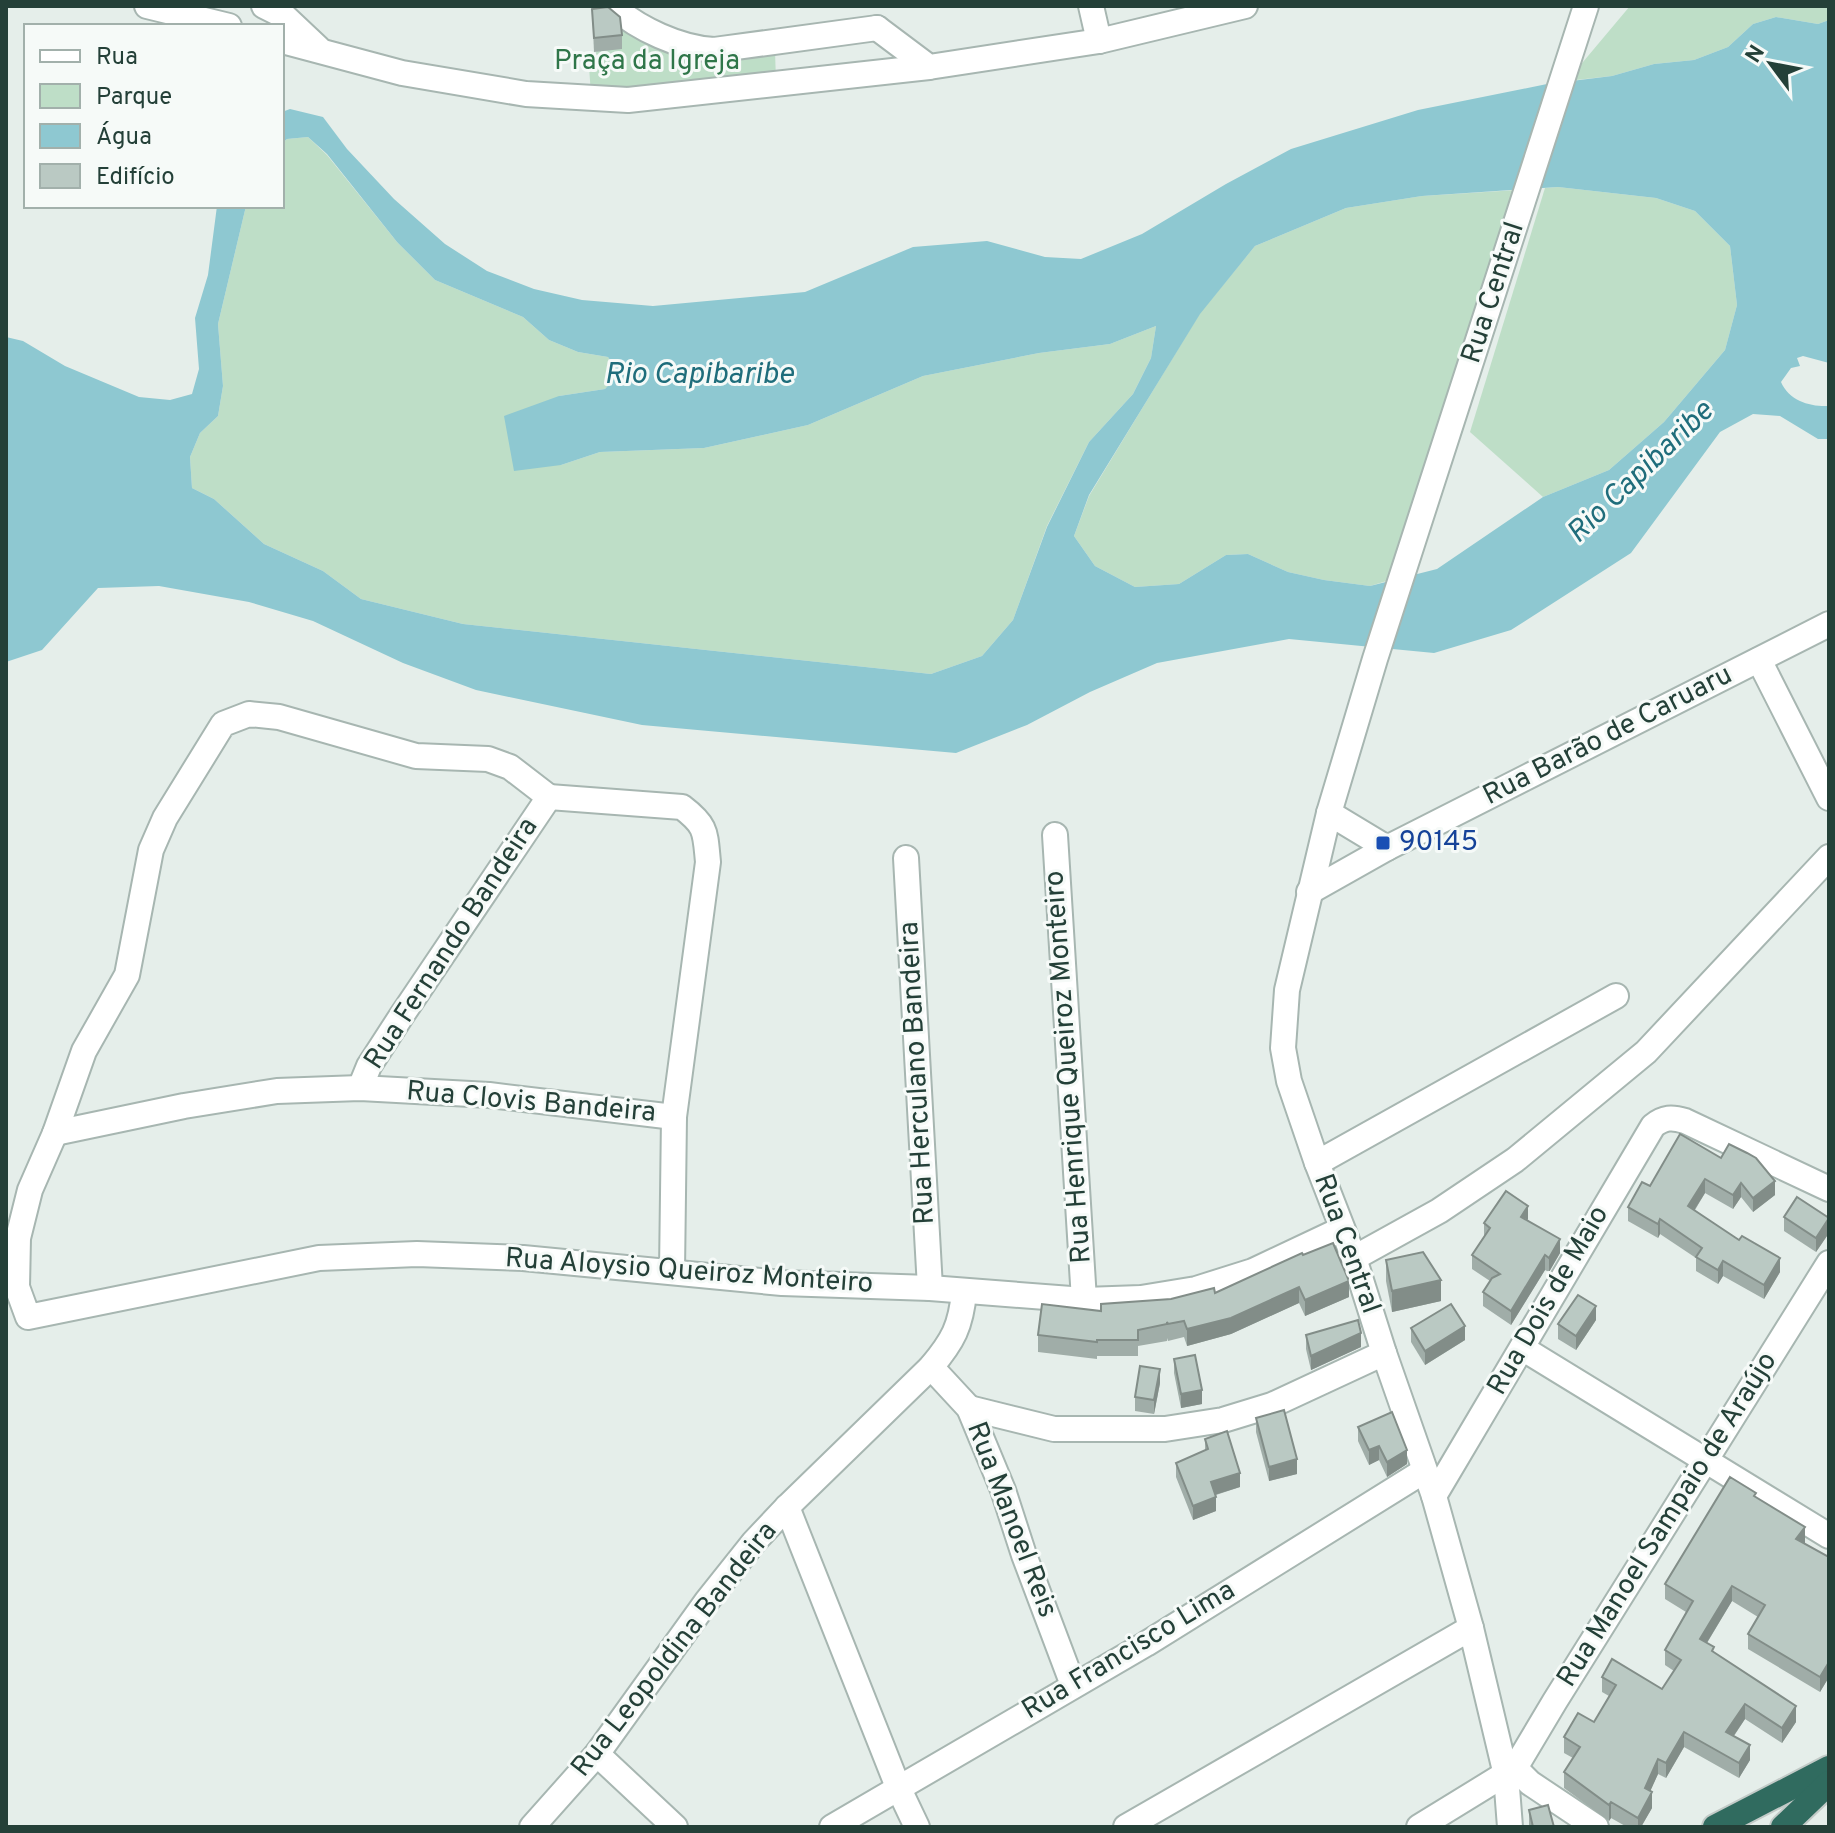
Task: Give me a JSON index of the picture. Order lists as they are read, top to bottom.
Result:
{
  "streets": {
    "street": [
      "Rua Central",
      "Rua Barão de Caruaru",
      "Rua Fernando Bandeira",
      "Rua Henrique Queiroz Monteiro",
      "Rua Herculano Bandeira",
      "Rua Clovis Bandeira",
      "Rua Aloysio Queiroz Monteiro",
      "Rua Dois de Maio",
      "Rua Manoel Reis",
      "Rua Manoel Sampaio de Araújo",
      "Rua Leopoldina Bandeira",
      "Rua Francisco Lima"
    ]
  },
  "crossings": [
    ["Rua Central", "Rua Barão de Caruaru"],
    ["Rua Central", "Rua Aloysio Queiroz Monteiro"],
    ["Rua Central", "Rua Dois de Maio"],
    ["Rua Central", "Rua Manoel Sampaio de Araújo"],
    ["Rua Central", "Rua Francisco Lima"],
    ["Rua Fernando Bandeira", "Rua Clovis Bandeira"],
    ["Rua Fernando Bandeira", "Rua Aloysio Queiroz Monteiro"],
    ["Rua Henrique Queiroz Monteiro", "Rua Aloysio Queiroz Monteiro"],
    ["Rua Herculano Bandeira", "Rua Aloysio Queiroz Monteiro"],
    ["Rua Clovis Bandeira", "Rua Aloysio Queiroz Monteiro"],
    ["Rua Aloysio Queiroz Monteiro", "Rua Leopoldina Bandeira"],
    ["Rua Manoel Reis", "Rua Leopoldina Bandeira"],
    ["Rua Manoel Reis", "Rua Francisco Lima"]
  ],
  "water": ["Rio Capibaribe"],
  "parks": ["Praça da Igreja"],
  "places": {
    "transit": ["90145"]
  },
  "legend": [
    "Rua",
    "Parque",
    "Água",
    "Edifício"
  ],
  "north": "top left"
}
